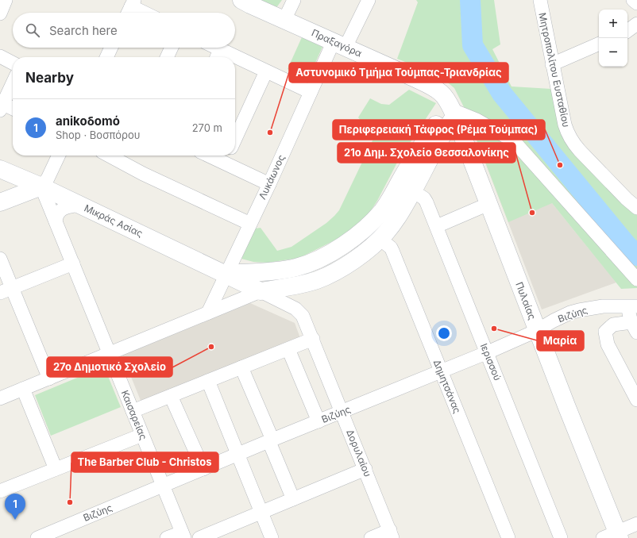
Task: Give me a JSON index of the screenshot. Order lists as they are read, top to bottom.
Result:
{
  "streets": {
    "street": [
      "Πραξαγόρα",
      "Μητροπολίτου Ευσταθίου",
      "Λυκάωνος",
      "Μικράς Ασίας",
      "Πυλαίας",
      "Βιζύης",
      "Ιερισσού",
      "Δημητσάνας",
      "Καισαρείας",
      "Δορυλαίου"
    ]
  },
  "crossings": [
    ["Πραξαγόρα", "Λυκάωνος"],
    ["Πραξαγόρα", "Μικράς Ασίας"],
    ["Πραξαγόρα", "Πυλαίας"],
    ["Λυκάωνος", "Μικράς Ασίας"],
    ["Μικράς Ασίας", "Πυλαίας"],
    ["Μικράς Ασίας", "Καισαρείας"],
    ["Μικράς Ασίας", "Δορυλαίου"],
    ["Πυλαίας", "Βιζύης"],
    ["Βιζύης", "Ιερισσού"],
    ["Βιζύης", "Δημητσάνας"],
    ["Βιζύης", "Καισαρείας"],
    ["Βιζύης", "Δορυλαίου"]
  ],
  "places": [
    "Αστυνομικό Τμήμα Τούμπας-Τριανδρίας",
    "Περιφερειακή Τάφρος (Ρέμα Τούμπας)",
    "21ο Δημ. Σχολείο Θεσσαλονίκης",
    "Μαρία",
    "27ο Δημοτικό Σχολείο",
    "The Barber Club - Christos"
  ],
  "page": {
    "map_buttons": ["+", "−"],
    "search": "Search here",
    "heading": "Nearby",
    "list": [
      {
        "mark": "1",
        "name": "anikoδomό",
        "note": "Shop · Βοσπόρου",
        "value": "270 m"
      }
    ],
    "pins": "1"
  }
}
